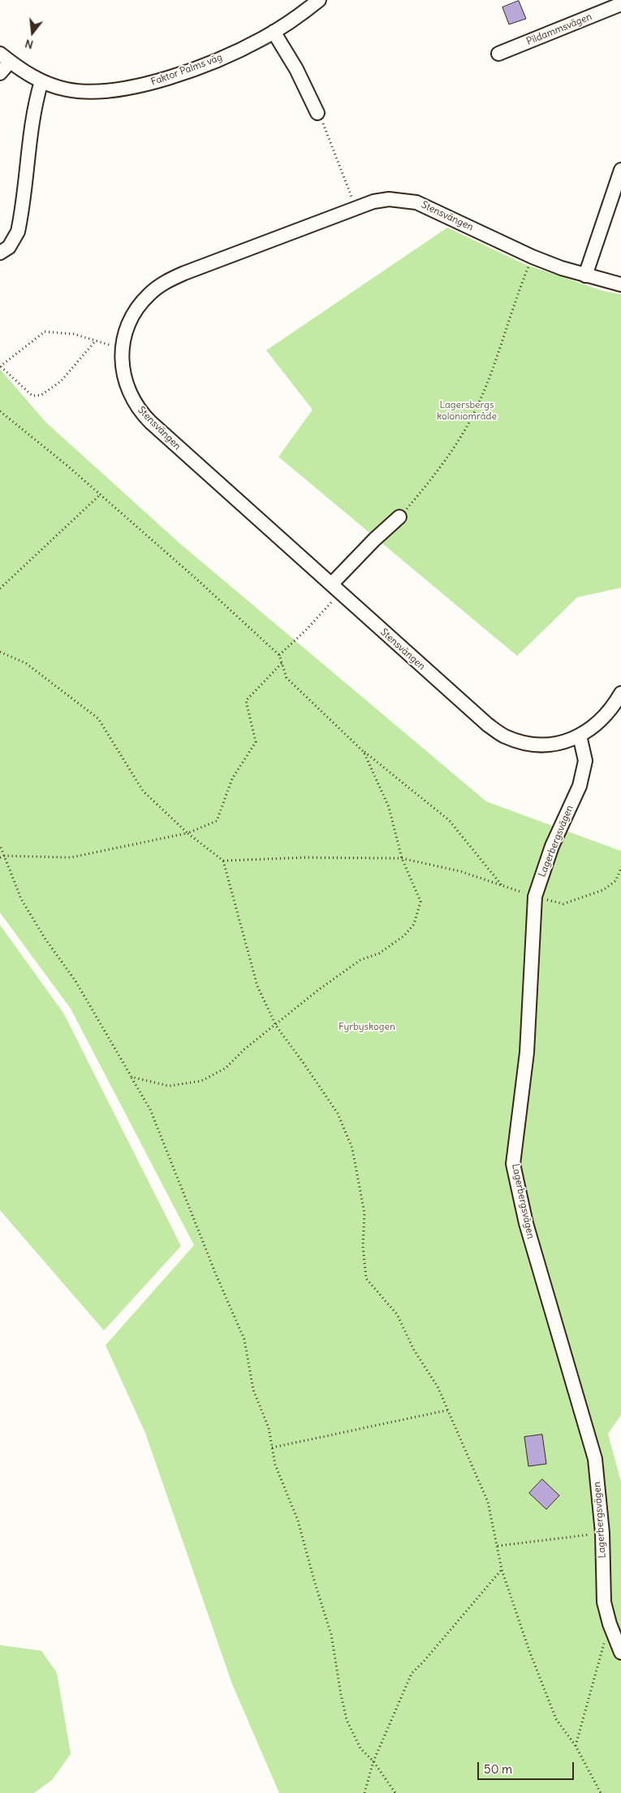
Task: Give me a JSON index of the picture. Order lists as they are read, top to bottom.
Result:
{
  "streets": {
    "street": [
      "Pildammsvägen",
      "Faktor Palms väg",
      "Stensvängen",
      "Lagerbergsvägen"
    ]
  },
  "crossings": [
    ["Stensvängen", "Lagerbergsvägen"]
  ],
  "parks": ["Lagersbergs koloniområde", "Fyrbyskogen"],
  "scale_bar": "50 m",
  "north": "bottom"
}
